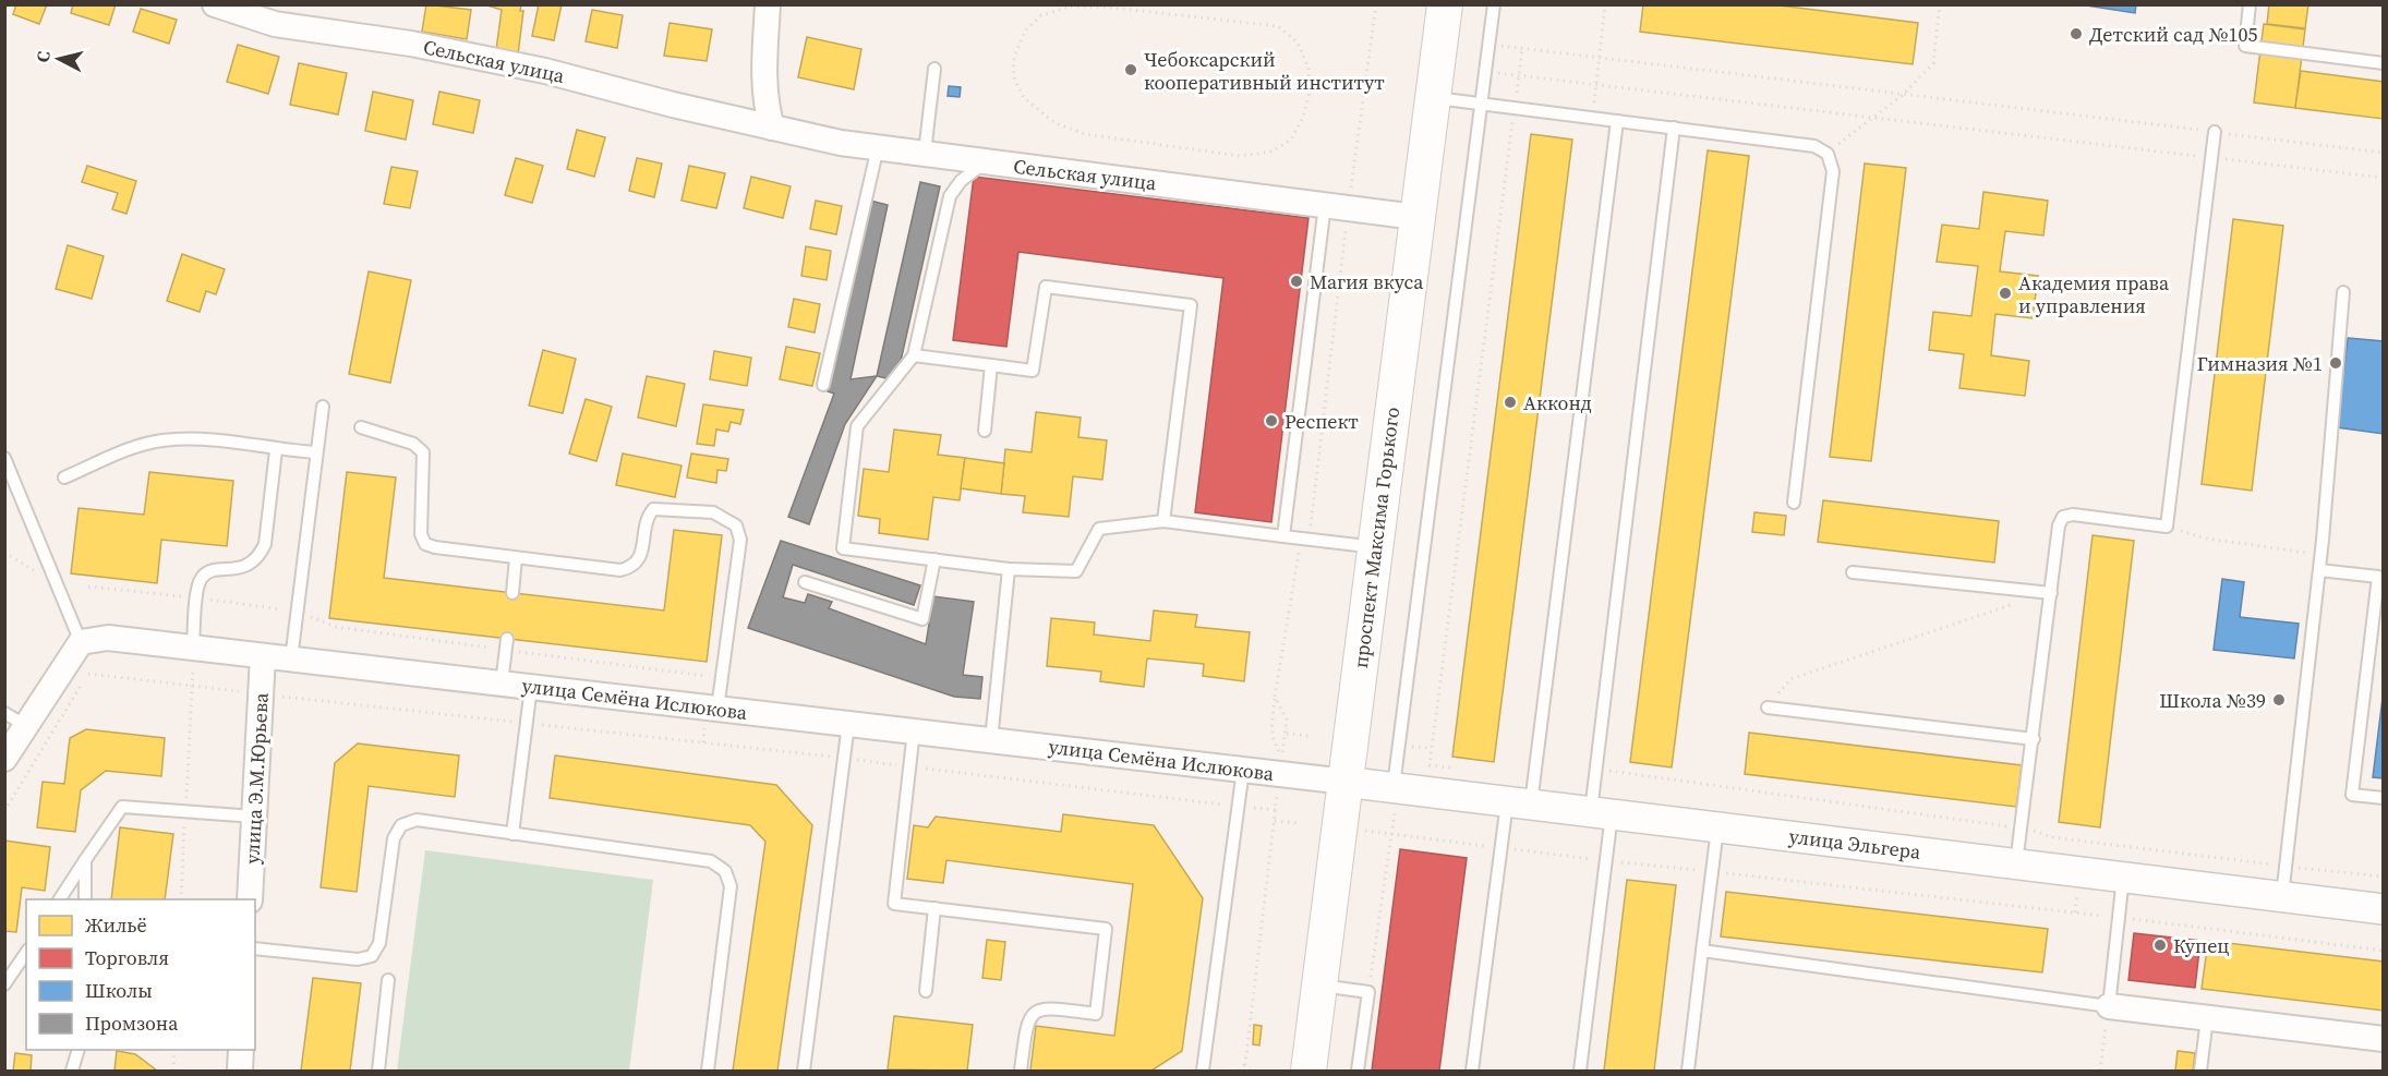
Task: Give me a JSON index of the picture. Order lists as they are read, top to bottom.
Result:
{
  "streets": {
    "main road": ["проспект Максима Горького"],
    "street": [
      "Сельская улица",
      "улица Семёна Ислюкова",
      "улица Э.М.Юрьева",
      "улица Эльгера"
    ]
  },
  "crossings": [
    ["Сельская улица", "проспект Максима Горького"],
    ["проспект Максима Горького", "улица Семёна Ислюкова"],
    ["проспект Максима Горького", "улица Эльгера"],
    ["улица Семёна Ислюкова", "улица Э.М.Юрьева"],
    ["улица Семёна Ислюкова", "улица Эльгера"]
  ],
  "places": [
    "Детский сад №105",
    "Чебоксарский кооперативный институт",
    "Магия вкуса",
    "Академия права и управления",
    "Гимназия №1",
    "Акконд",
    "Респект",
    "Школа №39",
    "Купец"
  ],
  "legend": [
    "Жильё",
    "Торговля",
    "Школы",
    "Промзона"
  ],
  "north": "left"
}
